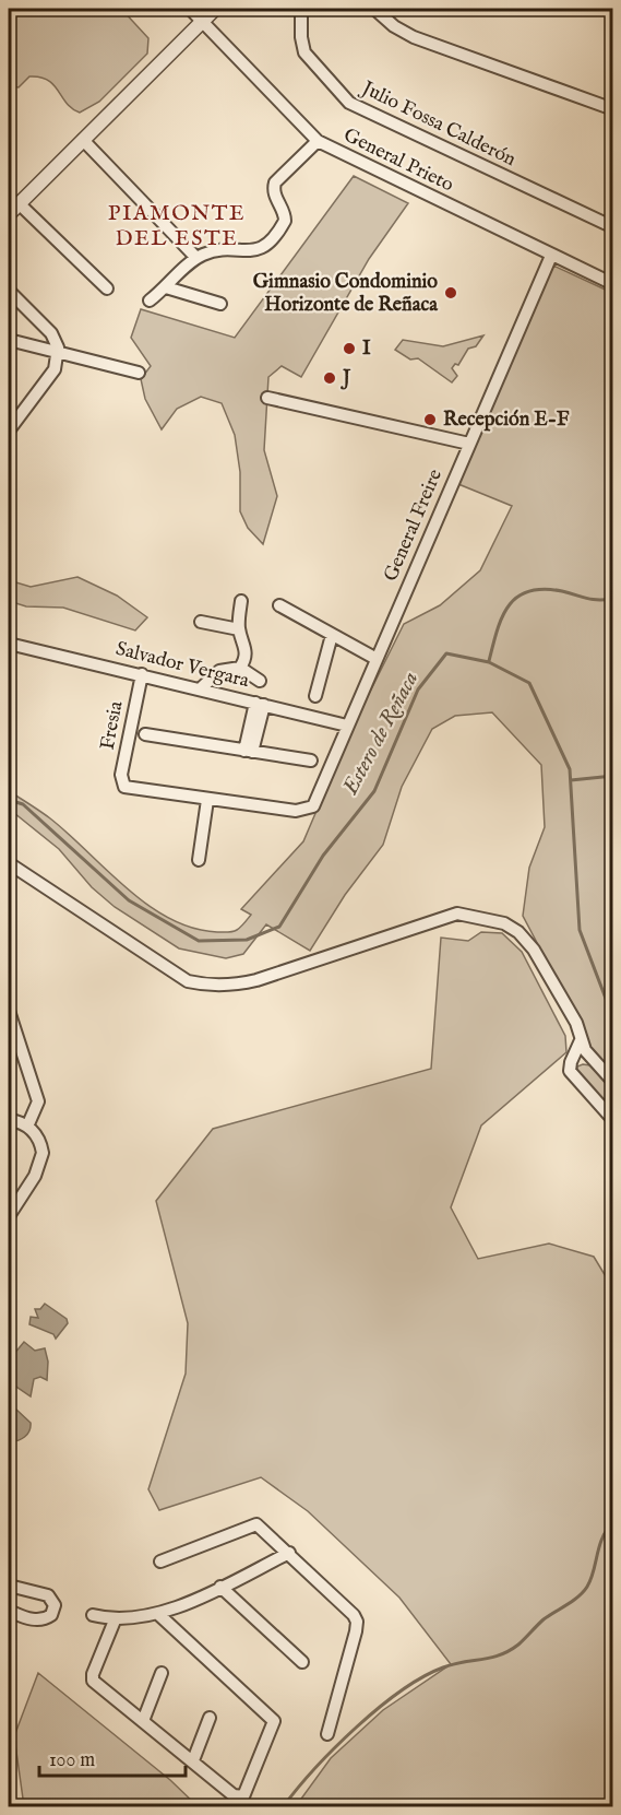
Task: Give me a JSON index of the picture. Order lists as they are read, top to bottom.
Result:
{
  "streets": {
    "street": [
      "Julio Fossa Calderón",
      "General Prieto",
      "General Freire",
      "Salvador Vergara",
      "Fresia"
    ]
  },
  "crossings": [
    ["General Prieto", "General Freire"],
    ["General Freire", "Salvador Vergara"],
    ["General Freire", "Fresia"],
    ["Salvador Vergara", "Fresia"]
  ],
  "districts": ["PIAMONTE DEL ESTE"],
  "water": ["Estero de Reñaca"],
  "places": [
    "Gimnasio Condominio Horizonte de Reñaca",
    "I",
    "J",
    "Recepción E-F"
  ],
  "scale_bar": "100 m"
}
